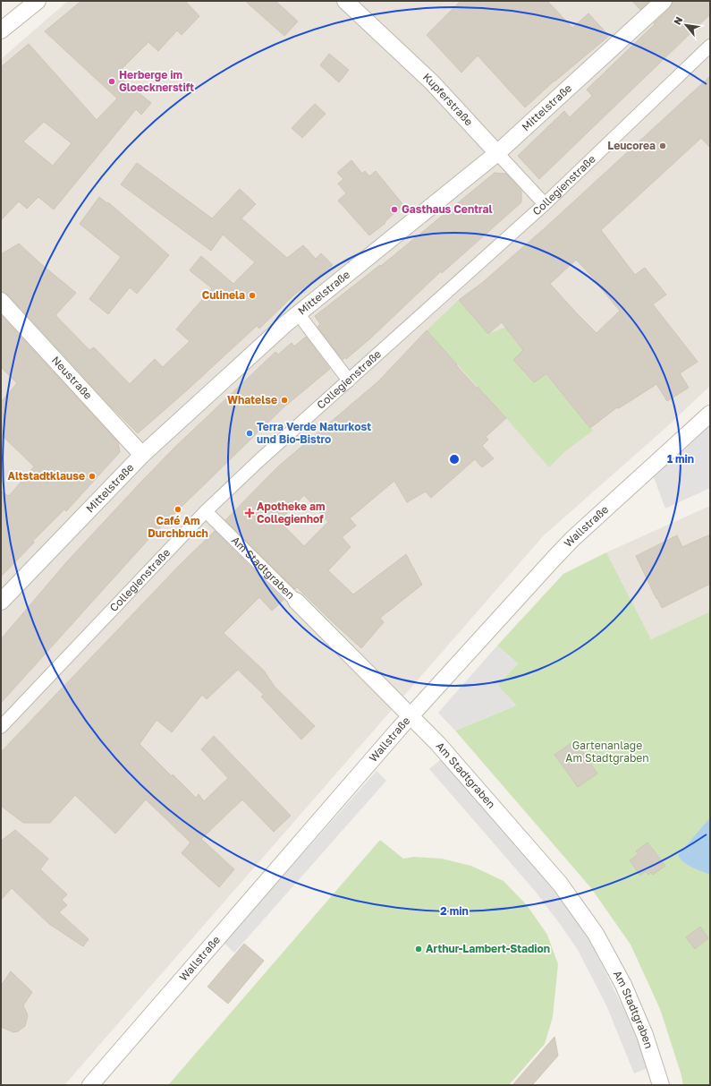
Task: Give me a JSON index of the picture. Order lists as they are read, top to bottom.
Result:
{
  "streets": {
    "street": [
      "Kupferstraße",
      "Mittelstraße",
      "Collegienstraße",
      "Neustraße",
      "Wallstraße",
      "Am Stadtgraben"
    ]
  },
  "crossings": [
    ["Kupferstraße", "Mittelstraße"],
    ["Kupferstraße", "Collegienstraße"],
    ["Mittelstraße", "Neustraße"],
    ["Collegienstraße", "Am Stadtgraben"],
    ["Wallstraße", "Am Stadtgraben"]
  ],
  "parks": ["Gartenanlage Am Stadtgraben"],
  "places": {
    "other": [
      "Herberge im Gloecknerstift",
      "Leucorea",
      "Gasthaus Central",
      "Culinela",
      "Whatelse",
      "Terra Verde Naturkost und Bio-Bistro",
      "Altstadtklause",
      "Café Am Durchbruch",
      "Arthur-Lambert-Stadion"
    ],
    "health": ["Apotheke am Collegienhof"]
  },
  "north": "top left",
  "rings": ["1 min", "2 min"]
}
